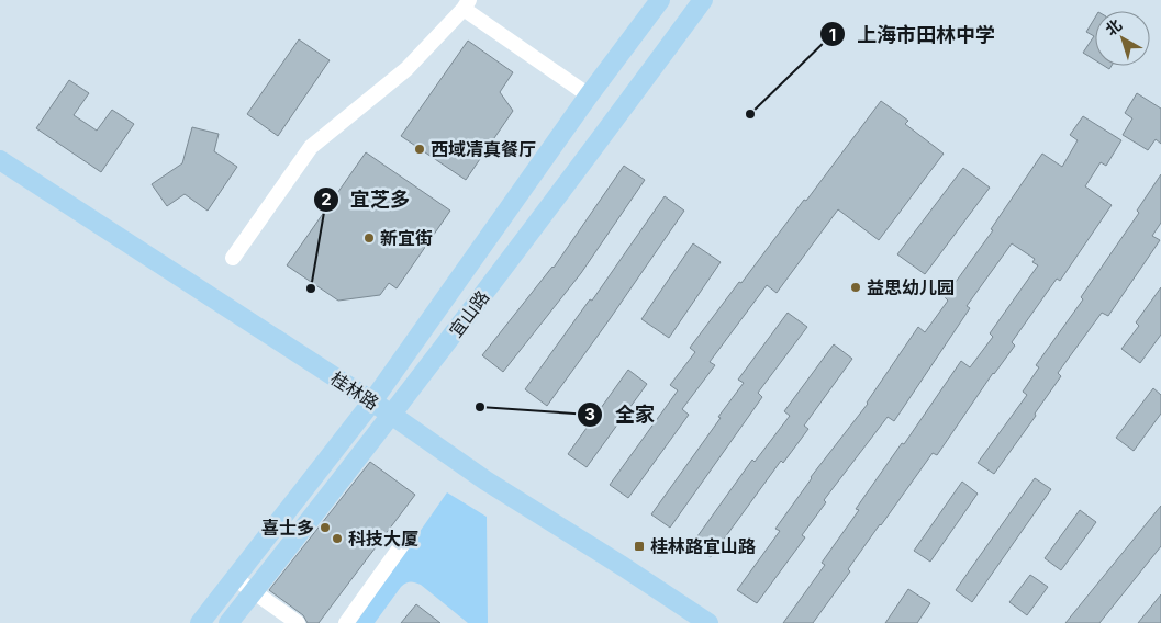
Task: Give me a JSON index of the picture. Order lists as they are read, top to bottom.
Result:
{
  "streets": {
    "main road": ["宜山路", "桂林路"]
  },
  "crossings": [
    ["宜山路", "桂林路"]
  ],
  "places": {
    "other": [
      "上海市田林中学",
      "西域凊真餐厅",
      "新宜街",
      "益思幼儿园",
      "宜芝多",
      "全家",
      "喜士多",
      "科技大厦"
    ],
    "transit": ["桂林路宜山路"]
  },
  "north": "top left"
}
